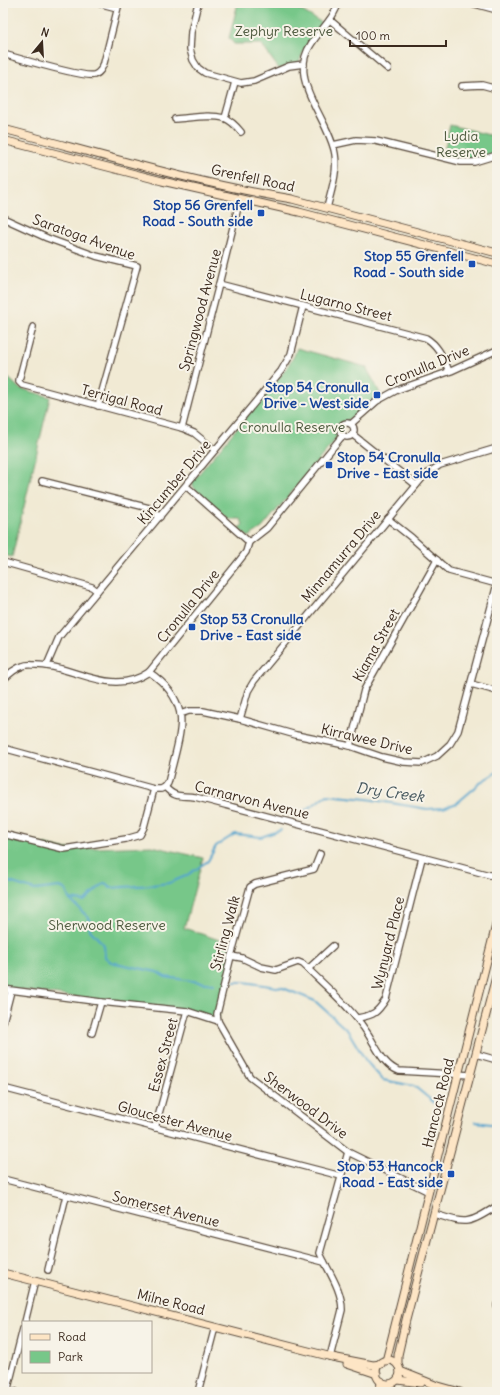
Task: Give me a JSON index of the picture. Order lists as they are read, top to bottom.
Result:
{
  "streets": {
    "main road": ["Grenfell Road", "Hancock Road", "Milne Road"],
    "street": [
      "Saratoga Avenue",
      "Lugarno Street",
      "Springwood Avenue",
      "Cronulla Drive",
      "Terrigal Road",
      "Kincumber Drive",
      "Minnamurra Drive",
      "Kiama Street",
      "Kirrawee Drive",
      "Carnarvon Avenue",
      "Stirling Walk",
      "Wynyard Place",
      "Essex Street",
      "Sherwood Drive",
      "Gloucester Avenue",
      "Somerset Avenue"
    ]
  },
  "crossings": [
    ["Grenfell Road", "Springwood Avenue"],
    ["Saratoga Avenue", "Terrigal Road"],
    ["Lugarno Street", "Springwood Avenue"],
    ["Lugarno Street", "Cronulla Drive"],
    ["Lugarno Street", "Kincumber Drive"],
    ["Springwood Avenue", "Terrigal Road"],
    ["Cronulla Drive", "Kincumber Drive"],
    ["Terrigal Road", "Kincumber Drive"],
    ["Minnamurra Drive", "Kirrawee Drive"],
    ["Kiama Street", "Kirrawee Drive"],
    ["Carnarvon Avenue", "Wynyard Place"],
    ["Stirling Walk", "Sherwood Drive"],
    ["Essex Street", "Gloucester Avenue"],
    ["Hancock Road", "Sherwood Drive"],
    ["Hancock Road", "Milne Road"]
  ],
  "water": ["Dry Creek"],
  "parks": [
    "Zephyr Reserve",
    "Lydia Reserve",
    "Cronulla Reserve",
    "Sherwood Reserve"
  ],
  "places": {
    "transit": [
      "Stop 56 Grenfell Road - South side",
      "Stop 55 Grenfell Road - South side",
      "Stop 54 Cronulla Drive - West side",
      "Stop 54 Cronulla Drive - East side",
      "Stop 53 Cronulla Drive - East side",
      "Stop 53 Hancock Road - East side"
    ]
  },
  "legend": ["Road", "Park"],
  "scale_bar": "100 m",
  "north": "top"
}
